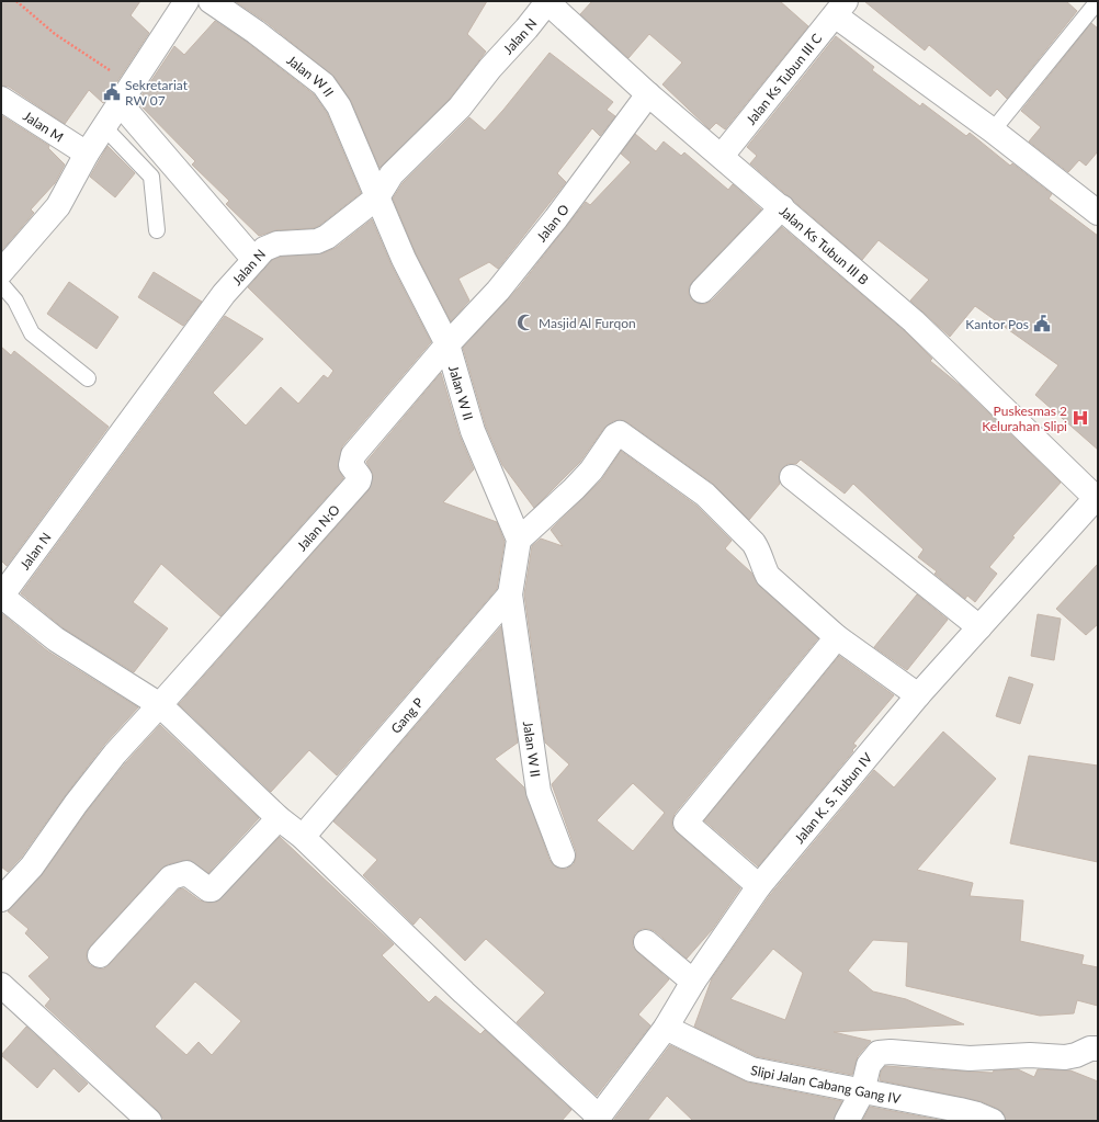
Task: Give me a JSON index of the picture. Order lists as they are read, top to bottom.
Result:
{
  "streets": {
    "street": [
      "Jalan N",
      "Jalan W II",
      "Jalan Ks Tubun III C",
      "Jalan M",
      "Jalan O",
      "Jalan Ks Tubun III B",
      "Jalan N:O",
      "Gang P",
      "Jalan K. S. Tubun IV",
      "Slipi Jalan Cabang Gang IV"
    ]
  },
  "crossings": [
    ["Jalan N", "Jalan W II"],
    ["Jalan N", "Jalan Ks Tubun III B"],
    ["Jalan W II", "Jalan O"],
    ["Jalan W II", "Jalan N:O"],
    ["Jalan W II", "Gang P"],
    ["Jalan Ks Tubun III C", "Jalan Ks Tubun III B"],
    ["Jalan O", "Jalan Ks Tubun III B"],
    ["Jalan O", "Jalan N:O"],
    ["Jalan Ks Tubun III B", "Jalan K. S. Tubun IV"],
    ["Jalan K. S. Tubun IV", "Slipi Jalan Cabang Gang IV"]
  ],
  "places": {
    "public building": ["Sekretariat RW 07", "Kantor Pos"],
    "mosque": ["Masjid Al Furqon"],
    "hospital": ["Puskesmas 2 Kelurahan Slipi"]
  }
}
